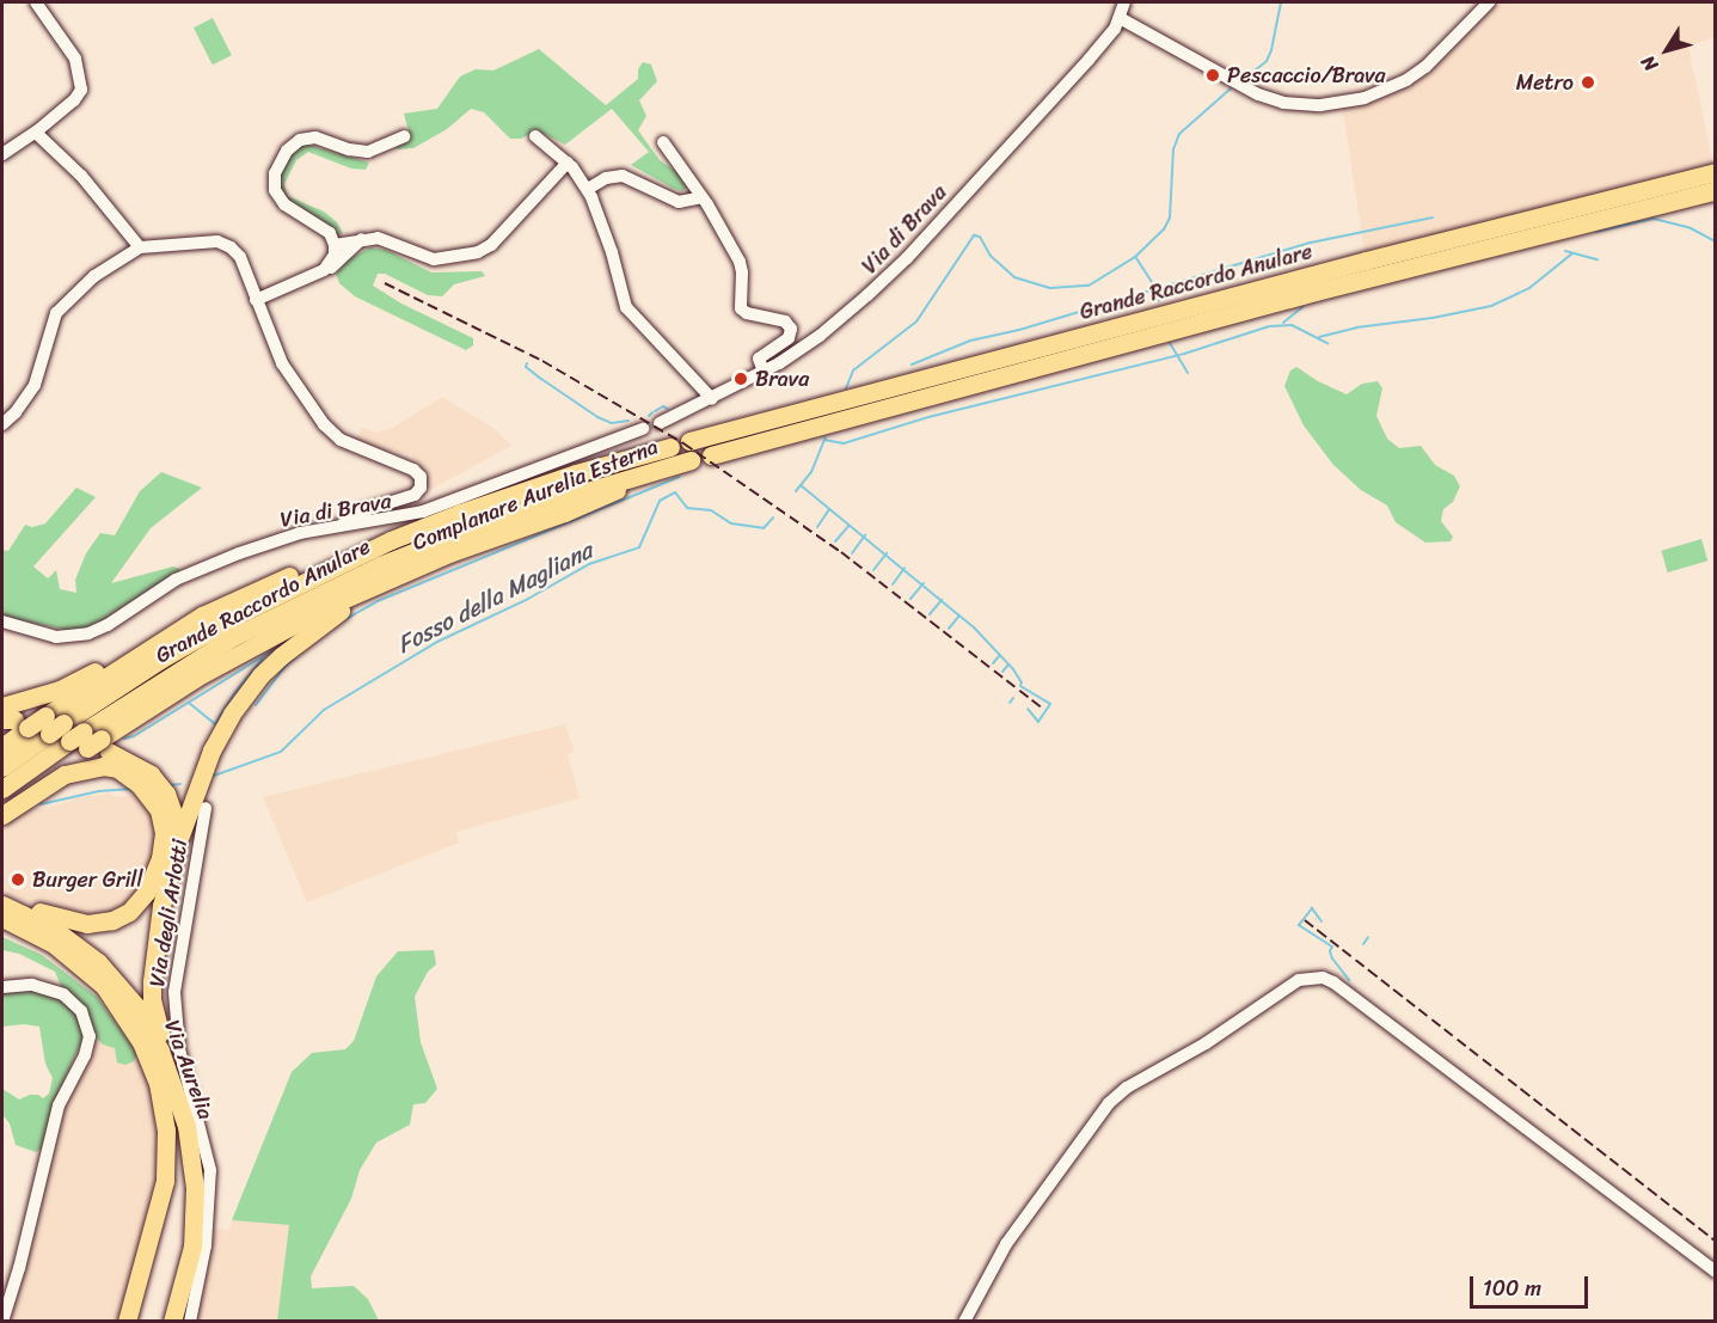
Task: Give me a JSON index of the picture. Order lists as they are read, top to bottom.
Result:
{
  "streets": {
    "highway": ["Grande Raccordo Anulare", "Complanare Aurelia Esterna", "Via Aurelia"],
    "street": ["Via di Brava", "Via degli Arlotti"]
  },
  "crossings": [
    ["Grande Raccordo Anulare", "Complanare Aurelia Esterna"],
    ["Via degli Arlotti", "Via Aurelia"]
  ],
  "water": ["Fosso della Magliana"],
  "places": [
    "Pescaccio/Brava",
    "Metro",
    "Brava",
    "Burger Grill"
  ],
  "scale_bar": "100 m",
  "north": "bottom left"
}
